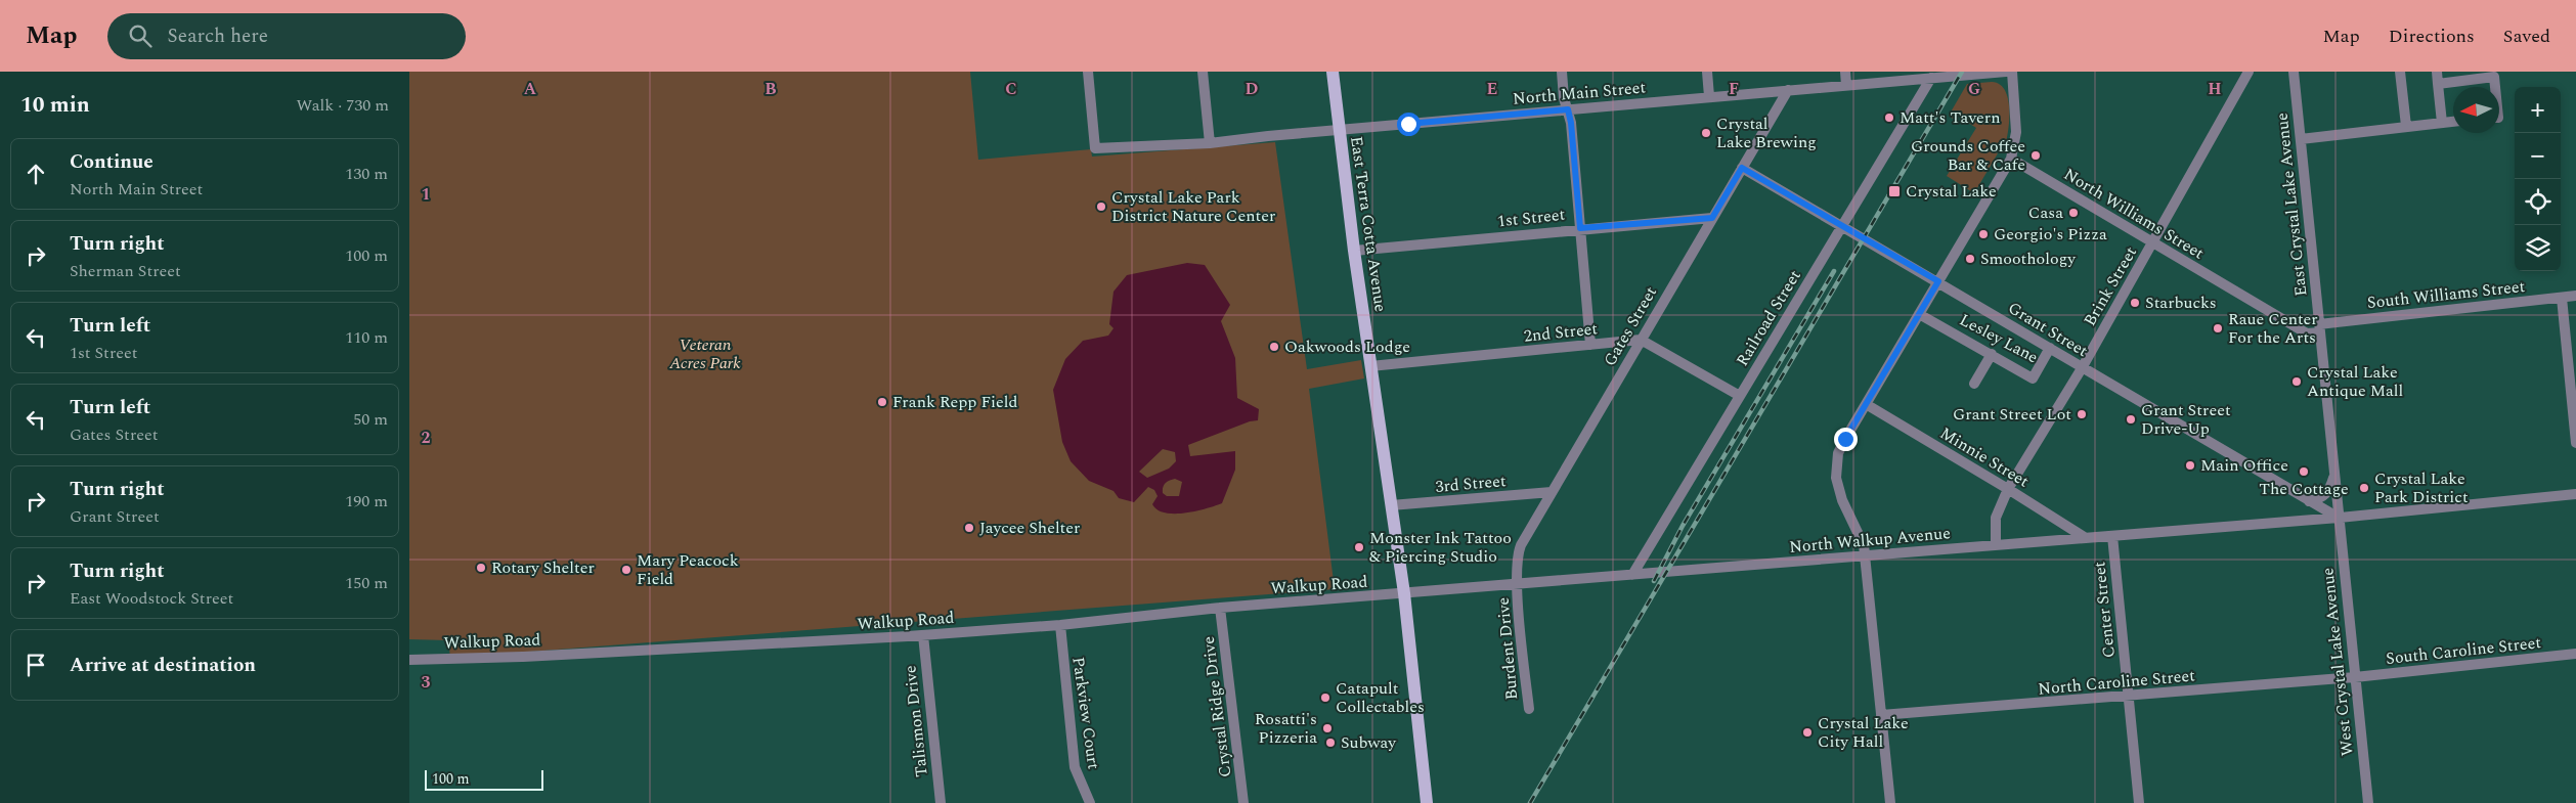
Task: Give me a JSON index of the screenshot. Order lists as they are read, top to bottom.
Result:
{
  "streets": {
    "main road": ["East Terra Cotta Avenue"],
    "street": [
      "North Main Street",
      "East Crystal Lake Avenue",
      "North Williams Street",
      "1st Street",
      "Brink Street",
      "South Williams Street",
      "Railroad Street",
      "Gates Street",
      "Grant Street",
      "2nd Street",
      "Lesley Lane",
      "Minnie Street",
      "3rd Street",
      "North Walkup Avenue",
      "Walkup Road",
      "Center Street",
      "Burdent Drive",
      "South Caroline Street",
      "West Crystal Lake Avenue",
      "North Caroline Street",
      "Crystal Ridge Drive",
      "Parkview Court",
      "Talismon Drive"
    ]
  },
  "crossings": [
    ["North Main Street", "East Terra Cotta Avenue"],
    ["North Main Street", "Railroad Street"],
    ["North Main Street", "Gates Street"],
    ["East Crystal Lake Avenue", "North Williams Street"],
    ["East Crystal Lake Avenue", "South Williams Street"],
    ["East Crystal Lake Avenue", "Grant Street"],
    ["East Crystal Lake Avenue", "North Walkup Avenue"],
    ["East Crystal Lake Avenue", "West Crystal Lake Avenue"],
    ["North Williams Street", "Brink Street"],
    ["North Williams Street", "South Williams Street"],
    ["1st Street", "East Terra Cotta Avenue"],
    ["1st Street", "Gates Street"],
    ["East Terra Cotta Avenue", "2nd Street"],
    ["East Terra Cotta Avenue", "3rd Street"],
    ["East Terra Cotta Avenue", "North Walkup Avenue"],
    ["East Terra Cotta Avenue", "Walkup Road"],
    ["Brink Street", "Grant Street"],
    ["Brink Street", "Minnie Street"],
    ["Brink Street", "North Walkup Avenue"],
    ["Railroad Street", "Grant Street"],
    ["Railroad Street", "North Walkup Avenue"],
    ["Gates Street", "Grant Street"],
    ["Gates Street", "2nd Street"],
    ["Gates Street", "3rd Street"],
    ["Gates Street", "North Walkup Avenue"],
    ["Gates Street", "Burdent Drive"],
    ["Grant Street", "Lesley Lane"],
    ["Grant Street", "North Walkup Avenue"],
    ["Grant Street", "West Crystal Lake Avenue"],
    ["Minnie Street", "North Walkup Avenue"],
    ["North Walkup Avenue", "Walkup Road"],
    ["North Walkup Avenue", "Center Street"],
    ["North Walkup Avenue", "Burdent Drive"],
    ["North Walkup Avenue", "West Crystal Lake Avenue"],
    ["Walkup Road", "Crystal Ridge Drive"],
    ["Walkup Road", "Parkview Court"],
    ["Walkup Road", "Talismon Drive"],
    ["Center Street", "North Caroline Street"],
    ["South Caroline Street", "West Crystal Lake Avenue"],
    ["South Caroline Street", "North Caroline Street"],
    ["West Crystal Lake Avenue", "North Caroline Street"]
  ],
  "parks": ["Veteran Acres Park"],
  "places": {
    "other": [
      "Matt's Tavern",
      "Crystal Lake Brewing",
      "Grounds Coffee Bar & Cafe",
      "Crystal Lake Park District Nature Center",
      "Casa",
      "Georgio's Pizza",
      "Smoothology",
      "Starbucks",
      "Raue Center For the Arts",
      "Oakwoods Lodge",
      "Crystal Lake Antique Mall",
      "Frank Repp Field",
      "Grant Street Lot",
      "Grant Street Drive-Up",
      "Main Office",
      "The Cottage",
      "Crystal Lake Park District",
      "Jaycee Shelter",
      "Monster Ink Tattoo & Piercing Studio",
      "Rotary Shelter",
      "Mary Peacock Field",
      "Catapult Collectables",
      "Rosatti's Pizzeria",
      "Crystal Lake City Hall",
      "Subway"
    ],
    "transit": ["Crystal Lake"]
  },
  "scale_bar": "100 m",
  "north": "left",
  "page": {
    "header": "Map",
    "search": "Search here",
    "nav": ["Map", "Directions", "Saved"],
    "heading": ["10 min", "Walk · 730 m"],
    "map_buttons": ["+", "−"],
    "list": [
      ["Continue", "North Main Street", "130 m"],
      ["Turn right", "Sherman Street", "100 m"],
      ["Turn left", "1st Street", "110 m"],
      ["Turn left", "Gates Street", "50 m"],
      ["Turn right", "Grant Street", "190 m"],
      ["Turn right", "East Woodstock Street", "150 m"],
      "Arrive at destination"
    ],
    "scale": "100 m"
  },
  "grid": {
    "columns": [
      "A",
      "B",
      "C",
      "D",
      "E",
      "F",
      "G",
      "H"
    ],
    "rows": ["1", "2", "3"]
  }
}
